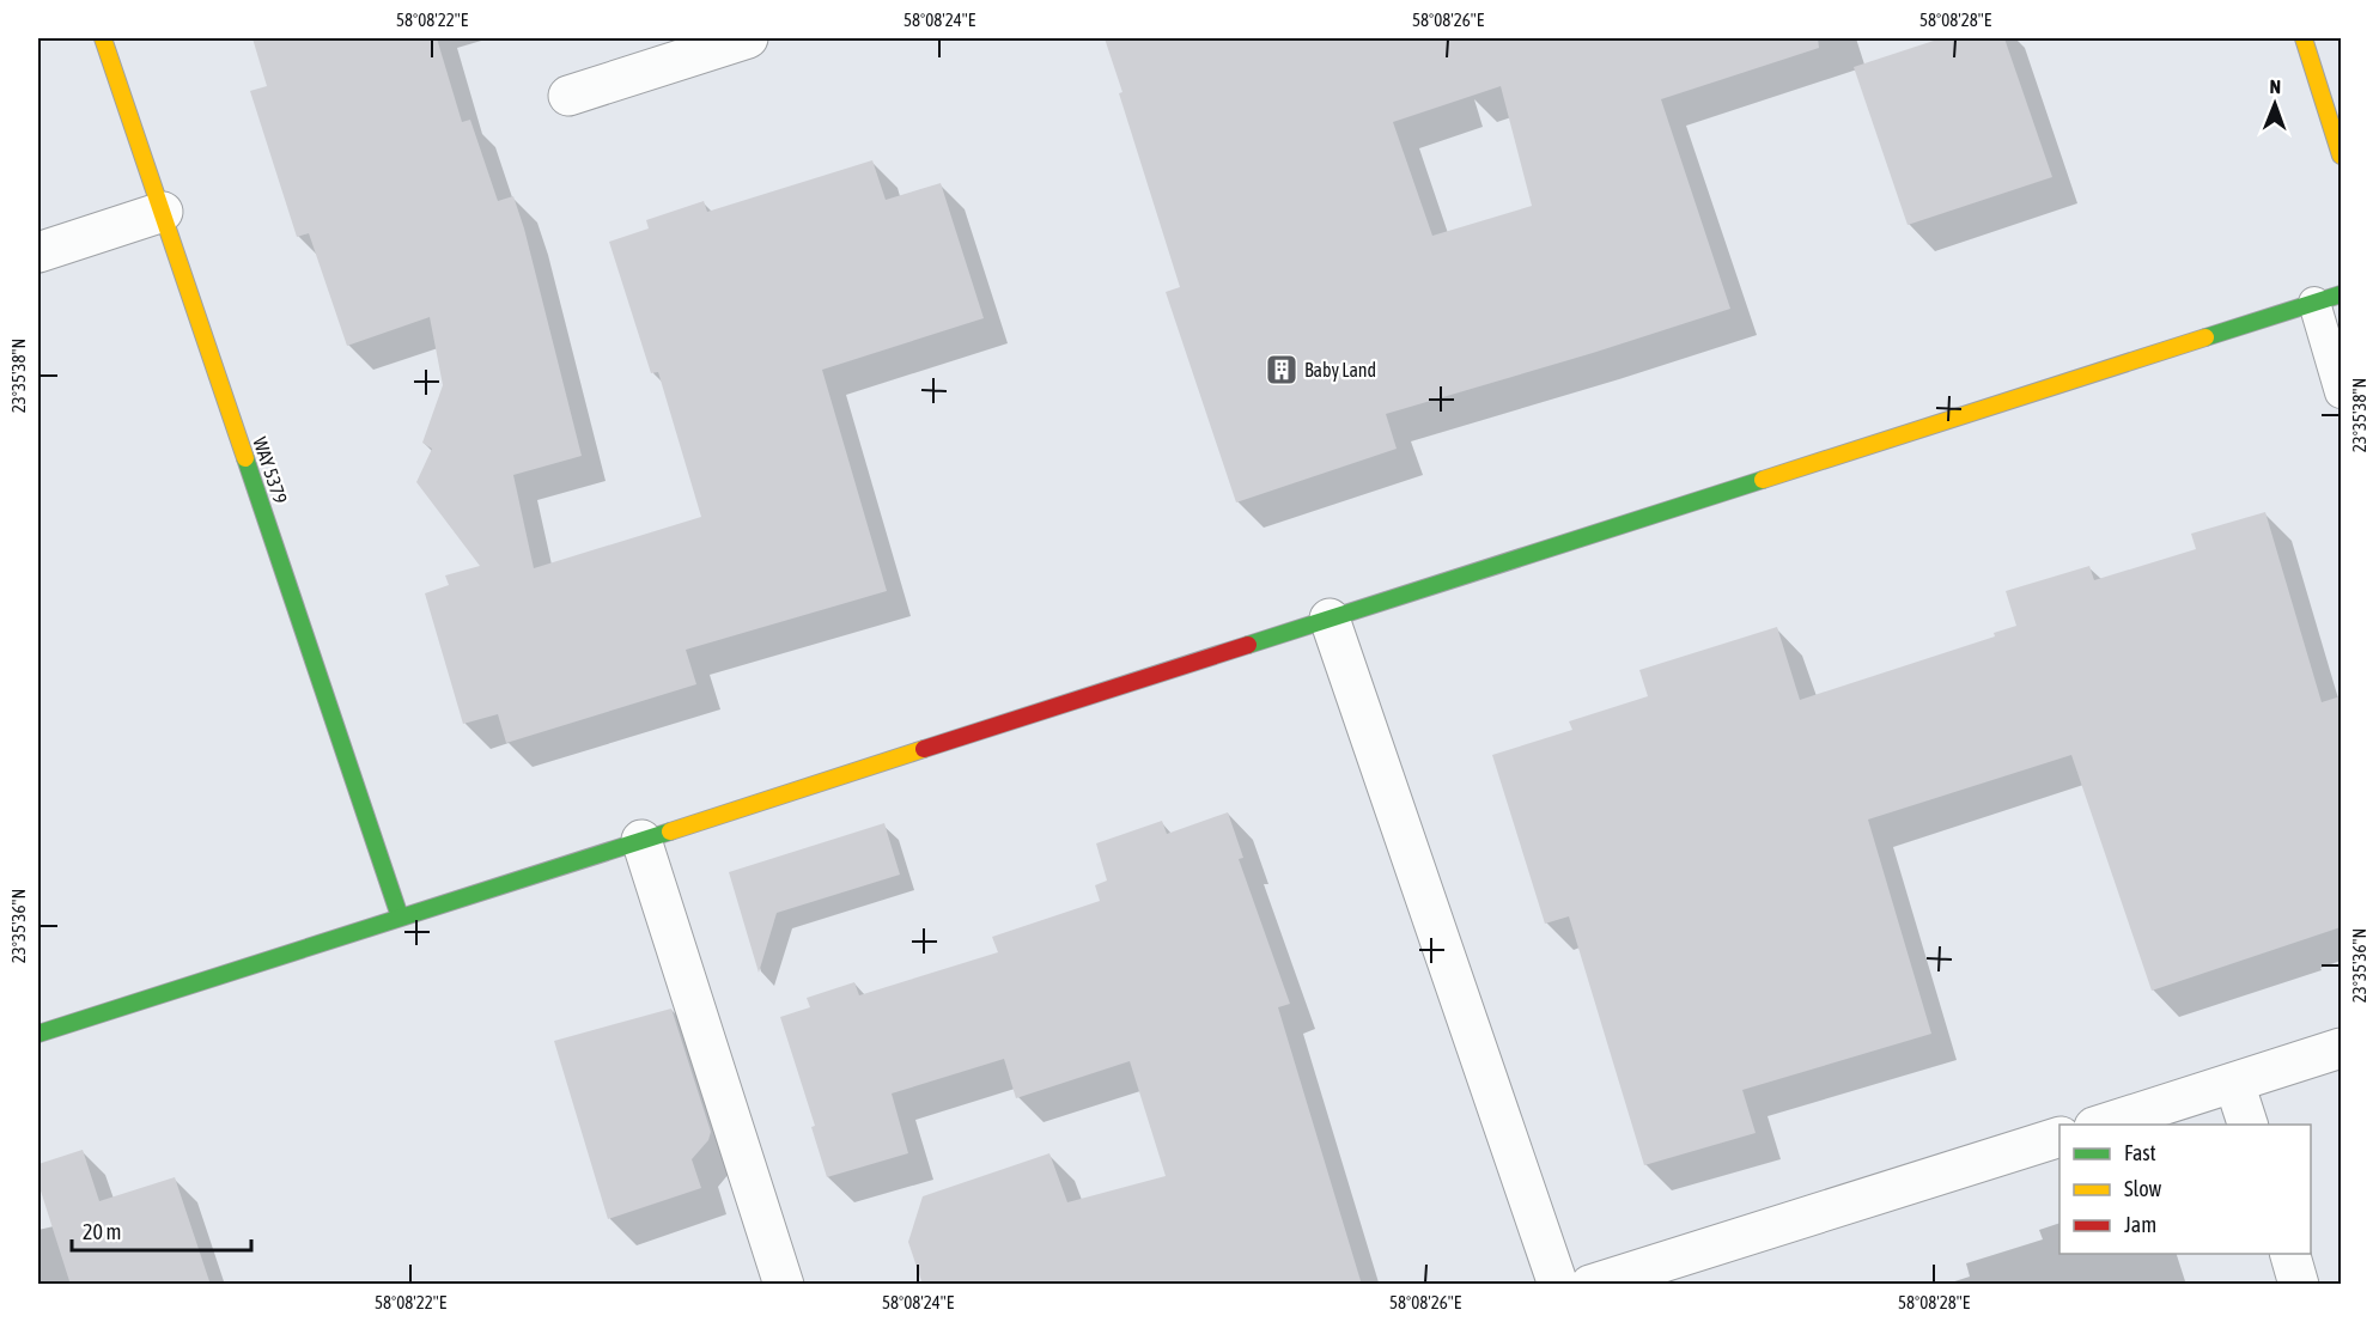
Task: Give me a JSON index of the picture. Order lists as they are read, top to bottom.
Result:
{
  "streets": {
    "street": ["WAY 5379"]
  },
  "places": {
    "building": ["Baby Land"]
  },
  "legend": ["Fast", "Slow", "Jam"],
  "scale_bar": "20 m",
  "north": "top",
  "coordinates": [
    "58°08'22\"E",
    "58°08'24\"E",
    "58°08'26\"E",
    "58°08'28\"E",
    "23°35'38\"N",
    "23°35'36\"N"
  ]
}
